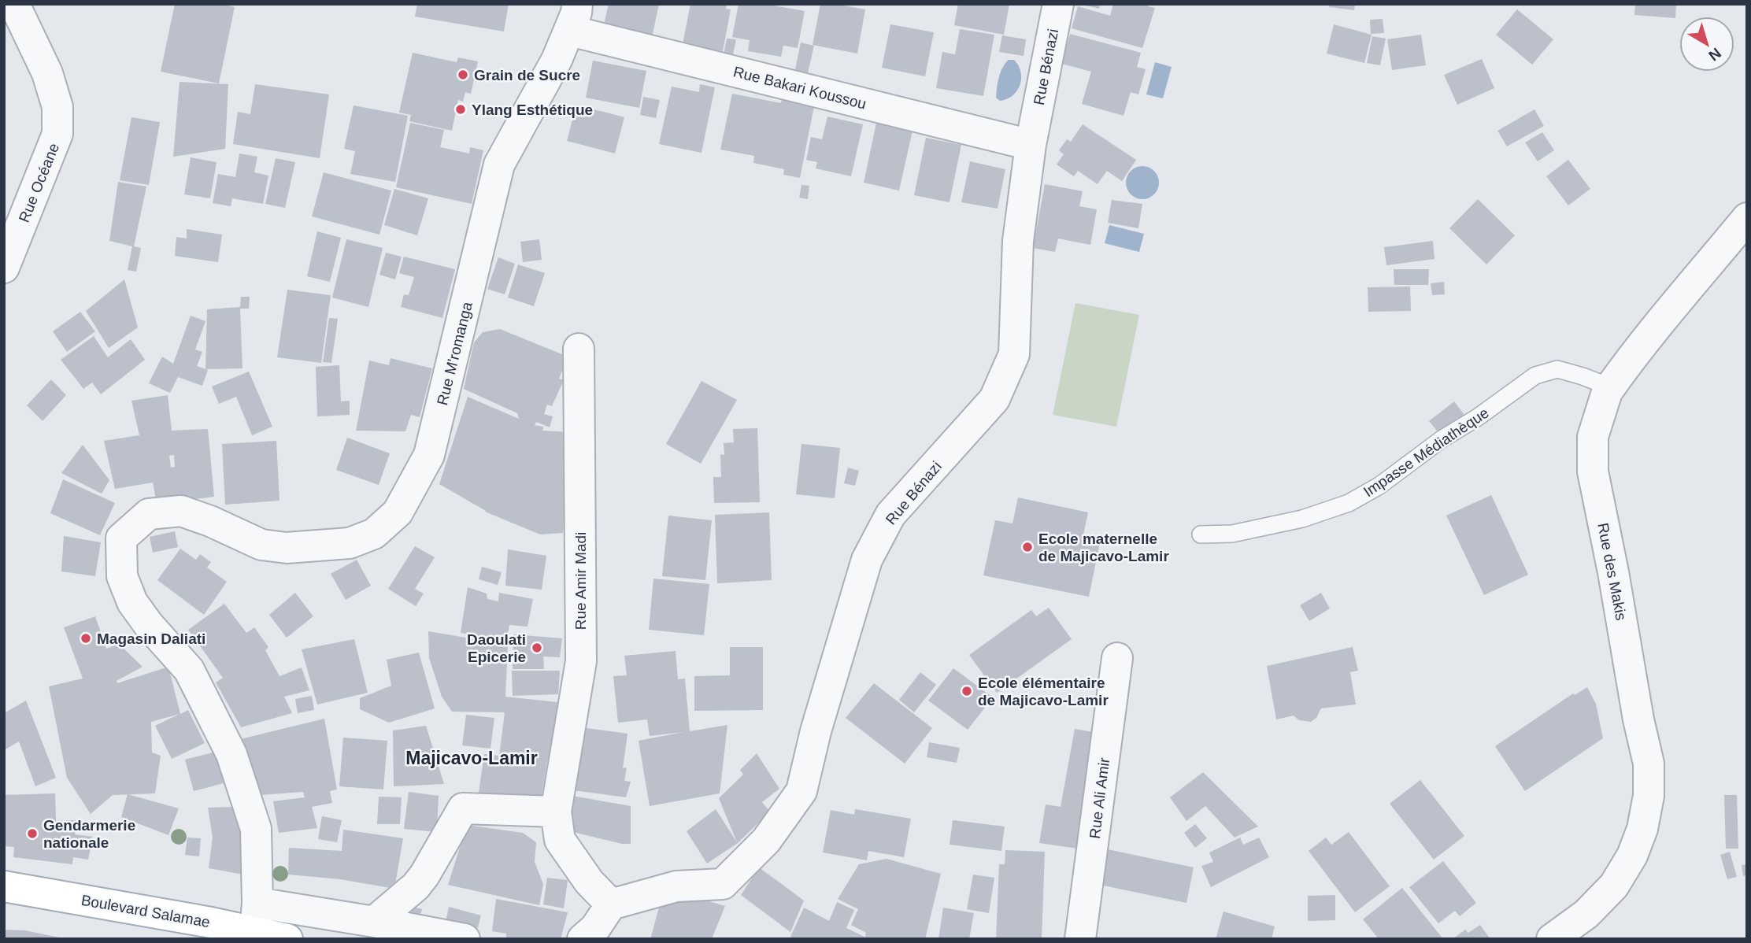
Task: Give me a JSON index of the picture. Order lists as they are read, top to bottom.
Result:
{
  "streets": {
    "main road": ["Boulevard Salamae"],
    "street": [
      "Rue Bénazi",
      "Rue Bakari Koussou",
      "Rue Océane",
      "Rue M'romanga",
      "Rue des Makis",
      "Rue Amir Madi",
      "Rue Ali Amir"
    ],
    "lane": ["Impasse Médiathèque"]
  },
  "crossings": [
    ["Rue Bénazi", "Rue Bakari Koussou"],
    ["Rue Bénazi", "Rue Amir Madi"],
    ["Rue Bakari Koussou", "Rue M'romanga"],
    ["Rue M'romanga", "Boulevard Salamae"],
    ["Impasse Médiathèque", "Rue des Makis"]
  ],
  "districts": ["Majicavo-Lamir"],
  "places": [
    "Grain de Sucre",
    "Ylang Esthétique",
    "Ecole maternelle de Majicavo-Lamir",
    "Magasin Daliati",
    "Daoulati Epicerie",
    "Ecole élémentaire de Majicavo-Lamir",
    "Gendarmerie nationale"
  ],
  "north": "bottom right"
}
